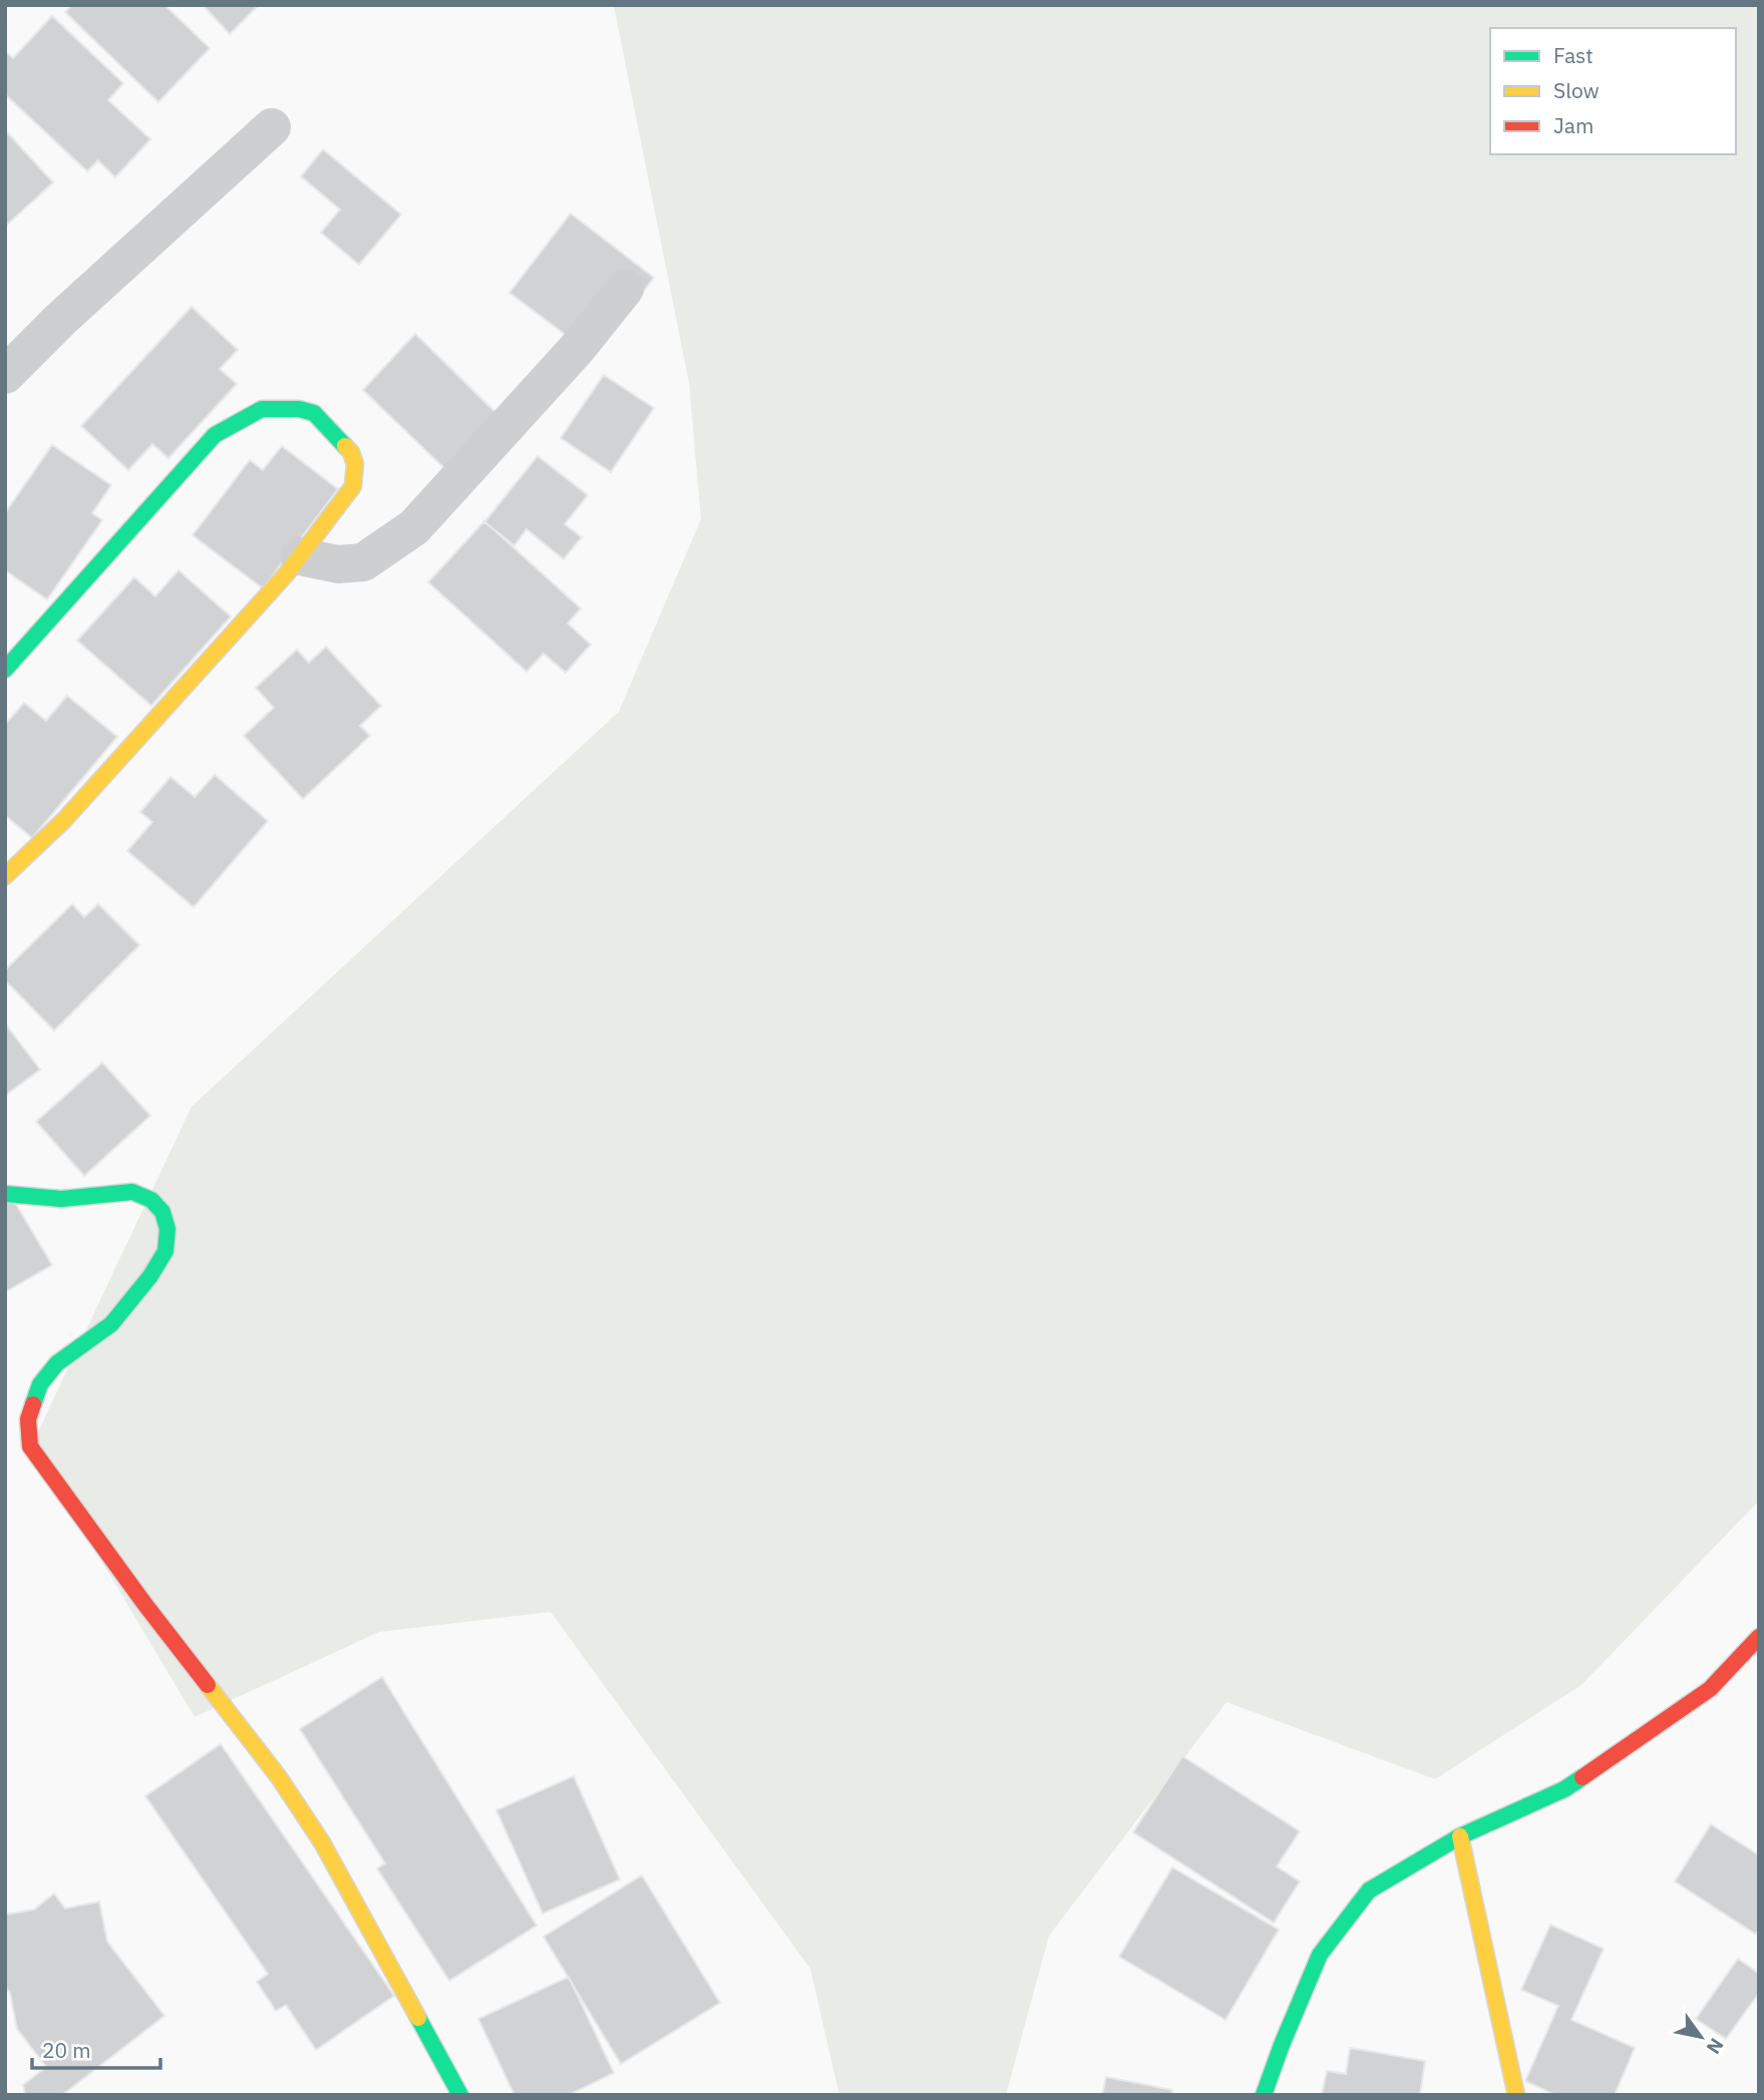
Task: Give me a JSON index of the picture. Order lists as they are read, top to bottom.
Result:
{
  "legend": ["Fast", "Slow", "Jam"],
  "scale_bar": "20 m",
  "north": "bottom right"
}
